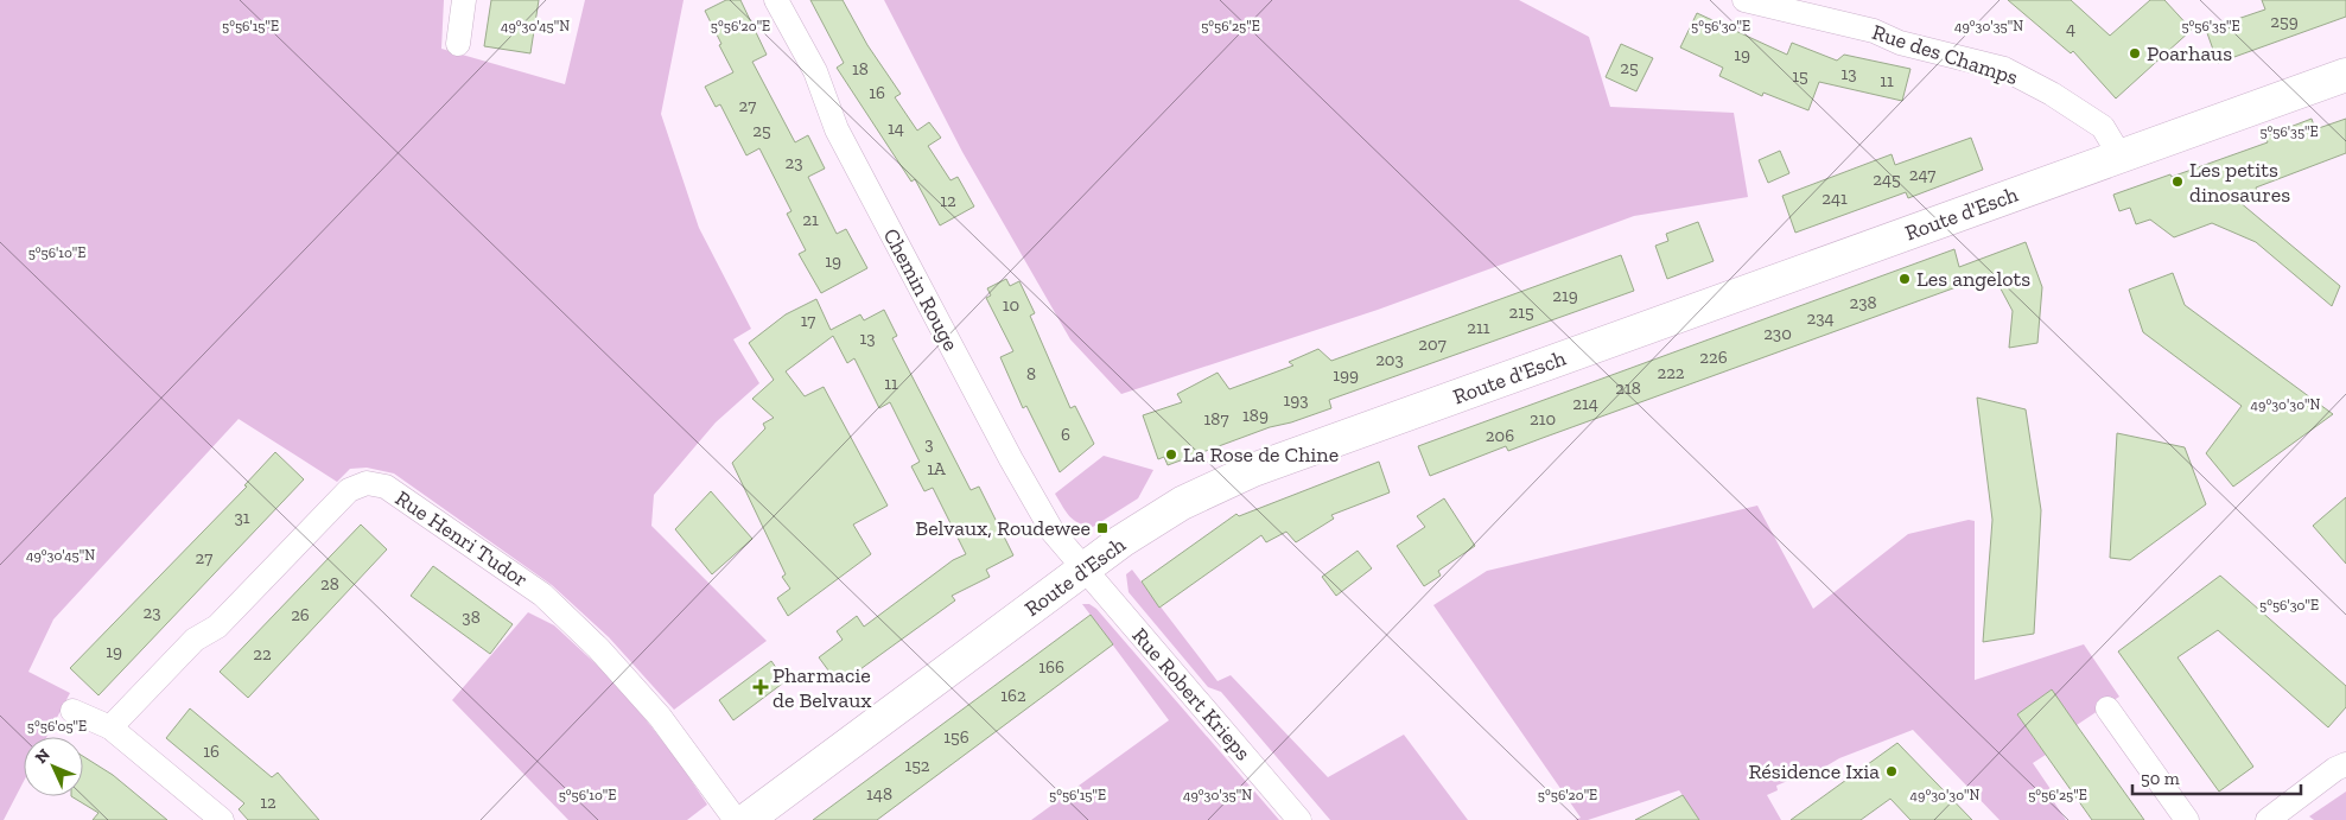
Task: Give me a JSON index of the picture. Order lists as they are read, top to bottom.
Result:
{
  "streets": {
    "main road": ["Route d'Esch"],
    "street": [
      "Rue des Champs",
      "Chemin Rouge",
      "Rue Henri Tudor",
      "Rue Robert Krieps"
    ]
  },
  "crossings": [
    ["Rue des Champs", "Route d'Esch"],
    ["Route d'Esch", "Chemin Rouge"],
    ["Route d'Esch", "Rue Robert Krieps"],
    ["Chemin Rouge", "Rue Robert Krieps"]
  ],
  "places": {
    "other": [
      "Poarhaus",
      "Les petits dinosaures",
      "Les angelots",
      "La Rose de Chine",
      "Résidence Ixia"
    ],
    "transit": ["Belvaux, Roudewee"],
    "health": ["Pharmacie de Belvaux"]
  },
  "house_numbers": [
    "259",
    "4",
    "19",
    "25",
    "18",
    "13",
    "15",
    "11",
    "16",
    "27",
    "14",
    "25",
    "23",
    "247",
    "245",
    "241",
    "12",
    "21",
    "19",
    "219",
    "238",
    "10",
    "215",
    "234",
    "17",
    "211",
    "230",
    "13",
    "207",
    "226",
    "203",
    "222",
    "8",
    "199",
    "11",
    "218",
    "193",
    "214",
    "189",
    "187",
    "210",
    "6",
    "206",
    "3",
    "1A",
    "31",
    "27",
    "28",
    "23",
    "26",
    "38",
    "19",
    "22",
    "166",
    "162",
    "156",
    "16",
    "152",
    "148",
    "12"
  ],
  "scale_bar": "50 m",
  "north": "top left",
  "coordinates": [
    "5°56'15\"E",
    "5°56'20\"E",
    "5°56'25\"E",
    "5°56'30\"E",
    "5°56'35\"E",
    "49°30'45\"N",
    "49°30'35\"N",
    "5°56'10\"E",
    "49°30'30\"N",
    "5°56'05\"E"
  ]
}
